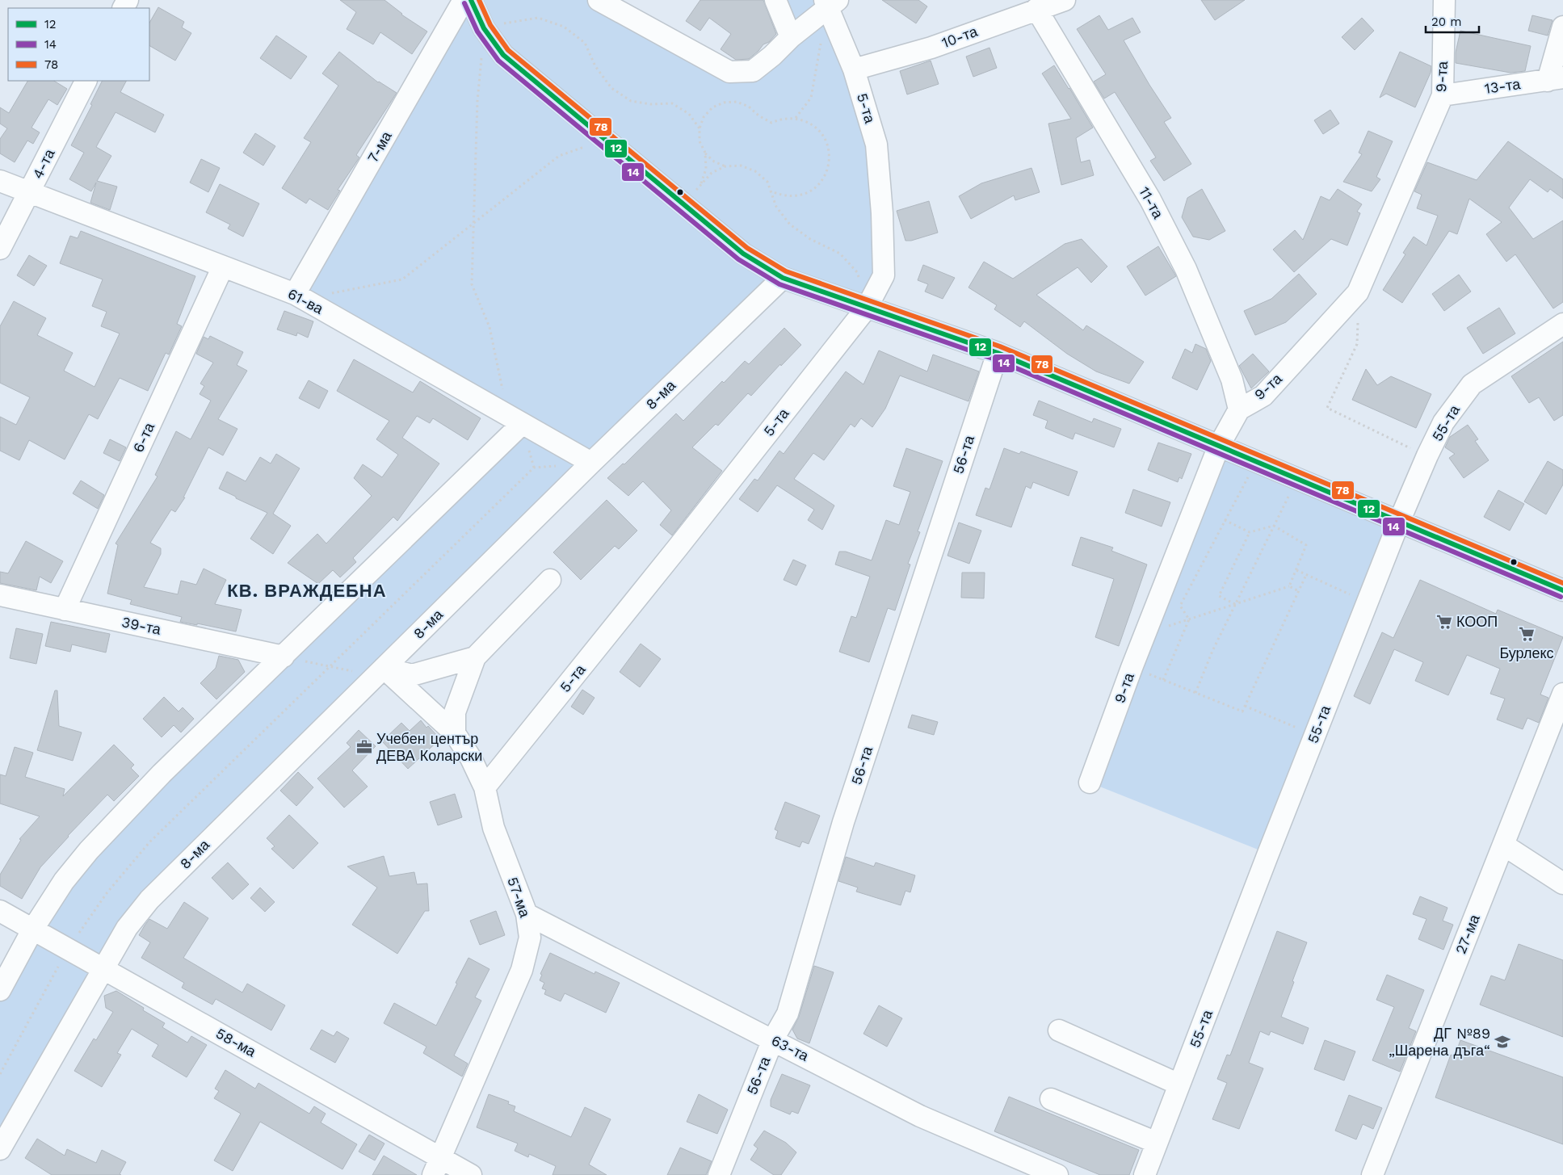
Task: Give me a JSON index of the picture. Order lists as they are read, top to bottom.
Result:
{
  "streets": {
    "street": [
      "10-та",
      "9-та",
      "13-та",
      "5-та",
      "7-ма",
      "4-та",
      "11-та",
      "61-ва",
      "8-ма",
      "55-та",
      "6-та",
      "56-та",
      "39-та",
      "57-ма",
      "27-ма",
      "58-ма",
      "63-та"
    ]
  },
  "crossings": [
    ["10-та", "5-та"],
    ["10-та", "11-та"],
    ["9-та", "13-та"],
    ["9-та", "11-та"],
    ["5-та", "57-ма"],
    ["7-ма", "61-ва"],
    ["4-та", "61-ва"],
    ["61-ва", "8-ма"],
    ["61-ва", "6-та"],
    ["8-ма", "57-ма"],
    ["8-ма", "58-ма"],
    ["6-та", "39-та"],
    ["56-та", "63-та"],
    ["57-ма", "58-ма"],
    ["57-ма", "63-та"]
  ],
  "districts": ["КВ. ВРАЖДЕБНА"],
  "places": {
    "supermarket": ["КООП", "Бурлекс"],
    "office": ["Учебен център ДЕВА Коларски"],
    "school or university": ["ДГ №89 „Шарена дъга“"]
  },
  "lines": ["transit line 12", "transit line 78", "transit line 14"],
  "legend": ["12", "14", "78"],
  "scale_bar": "20 m"
}
